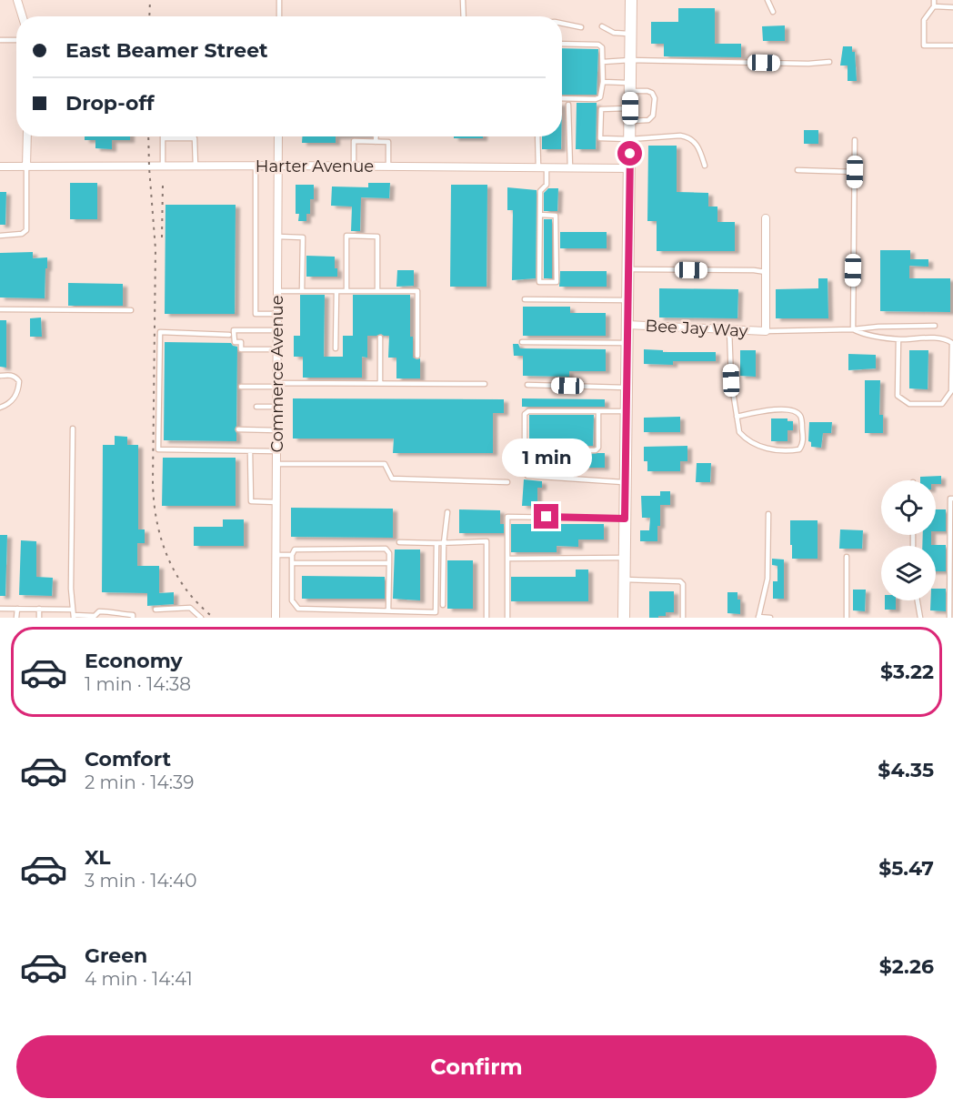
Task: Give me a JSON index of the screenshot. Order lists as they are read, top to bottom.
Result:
{
  "streets": {
    "street": ["Harter Avenue", "Bee Jay Way", "Commerce Avenue"]
  },
  "crossings": [
    ["Harter Avenue", "Commerce Avenue"]
  ],
  "page": {
    "banner": ["East Beamer Street", "Drop-off"],
    "bubble": "1 min",
    "list": [
      {
        "name": "Economy",
        "note": "1 min · 14:38",
        "value": "$3.22"
      },
      {
        "name": "Comfort",
        "note": "2 min · 14:39",
        "value": "$4.35"
      },
      {
        "name": "XL",
        "note": "3 min · 14:40",
        "value": "$5.47"
      },
      {
        "name": "Green",
        "note": "4 min · 14:41",
        "value": "$2.26"
      }
    ],
    "buttons": "Confirm"
  }
}
